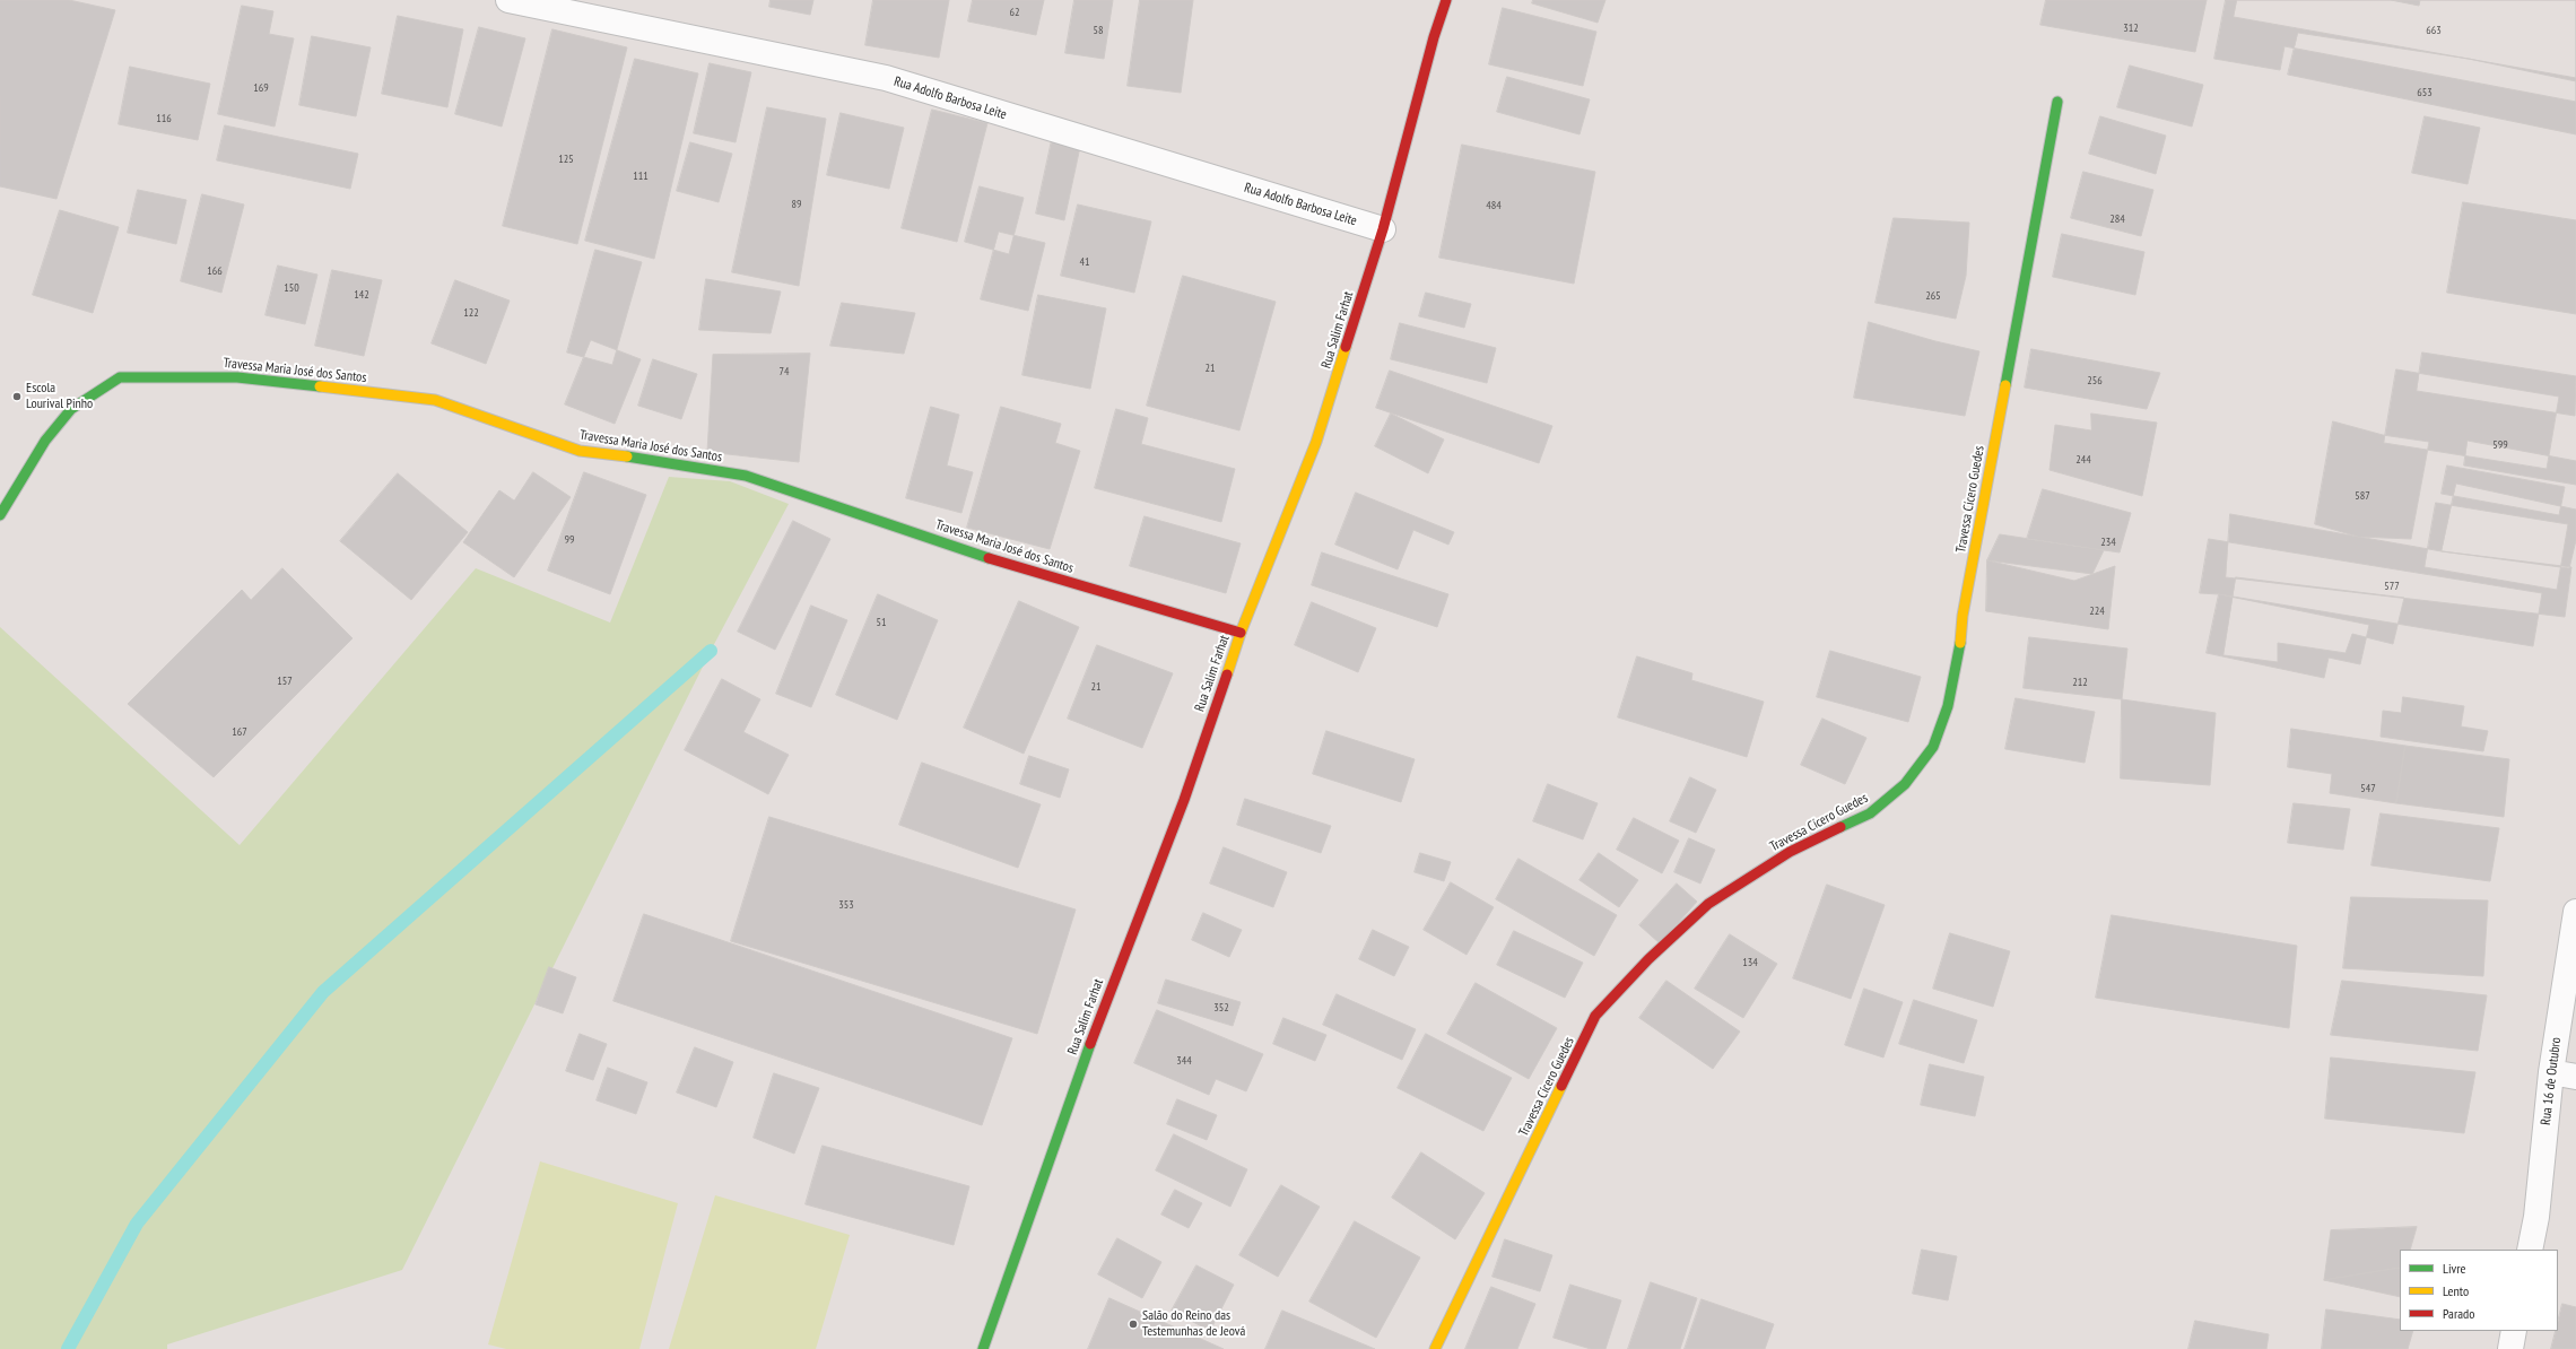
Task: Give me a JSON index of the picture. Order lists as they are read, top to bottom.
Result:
{
  "streets": {
    "street": [
      "Rua Adolfo Barbosa Leite",
      "Rua Salim Farhat",
      "Travessa Maria José dos Santos",
      "Travessa Cícero Guedes",
      "Rua 16 de Outubro"
    ]
  },
  "crossings": [
    ["Rua Adolfo Barbosa Leite", "Rua Salim Farhat"],
    ["Rua Salim Farhat", "Travessa Maria José dos Santos"]
  ],
  "places": ["Escola Lourival Pinho", "Salão do Reino das Testemunhas de Jeová"],
  "house_numbers": [
    "62",
    "312",
    "58",
    "663",
    "169",
    "653",
    "116",
    "125",
    "111",
    "89",
    "484",
    "284",
    "41",
    "166",
    "150",
    "142",
    "265",
    "122",
    "21",
    "74",
    "256",
    "599",
    "244",
    "587",
    "99",
    "234",
    "577",
    "224",
    "51",
    "157",
    "212",
    "21",
    "167",
    "547",
    "353",
    "134",
    "352",
    "344"
  ],
  "legend": ["Livre", "Lento", "Parado"]
}
